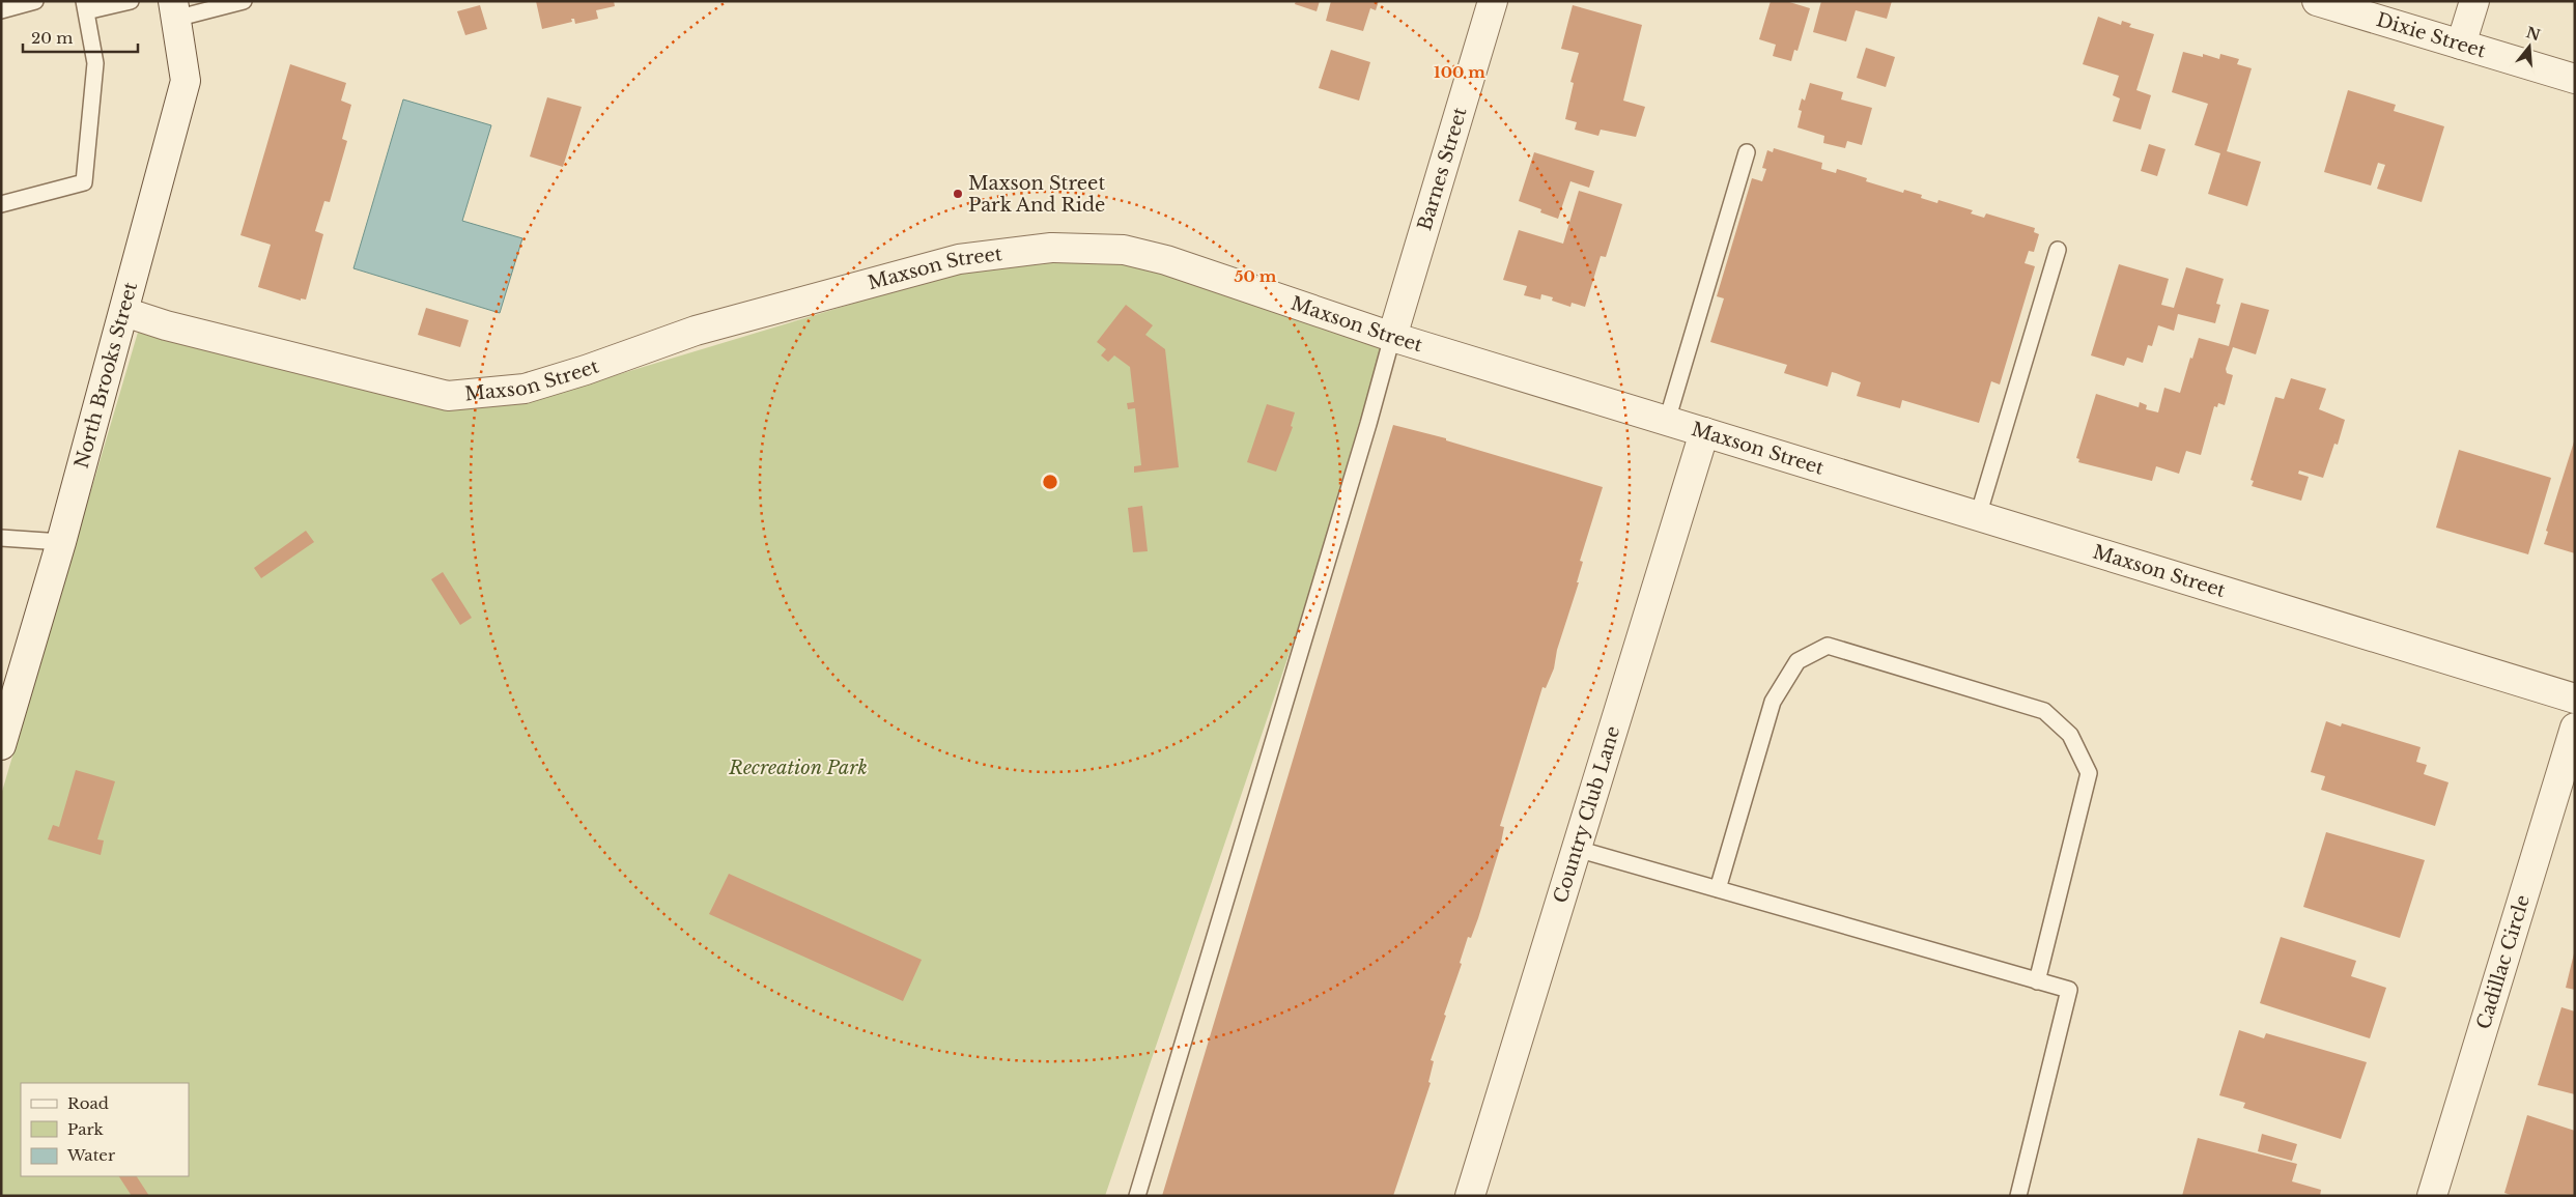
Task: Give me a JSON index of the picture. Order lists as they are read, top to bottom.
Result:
{
  "streets": {
    "street": [
      "Dixie Street",
      "Barnes Street",
      "Maxson Street",
      "North Brooks Street",
      "Country Club Lane",
      "Cadillac Circle"
    ]
  },
  "crossings": [
    ["Barnes Street", "Maxson Street"],
    ["Maxson Street", "North Brooks Street"],
    ["Maxson Street", "Country Club Lane"]
  ],
  "parks": ["Recreation Park"],
  "places": ["Maxson Street Park And Ride"],
  "legend": ["Road", "Park", "Water"],
  "scale_bar": "20 m",
  "north": "top",
  "rings": ["100 m", "50 m"]
}
